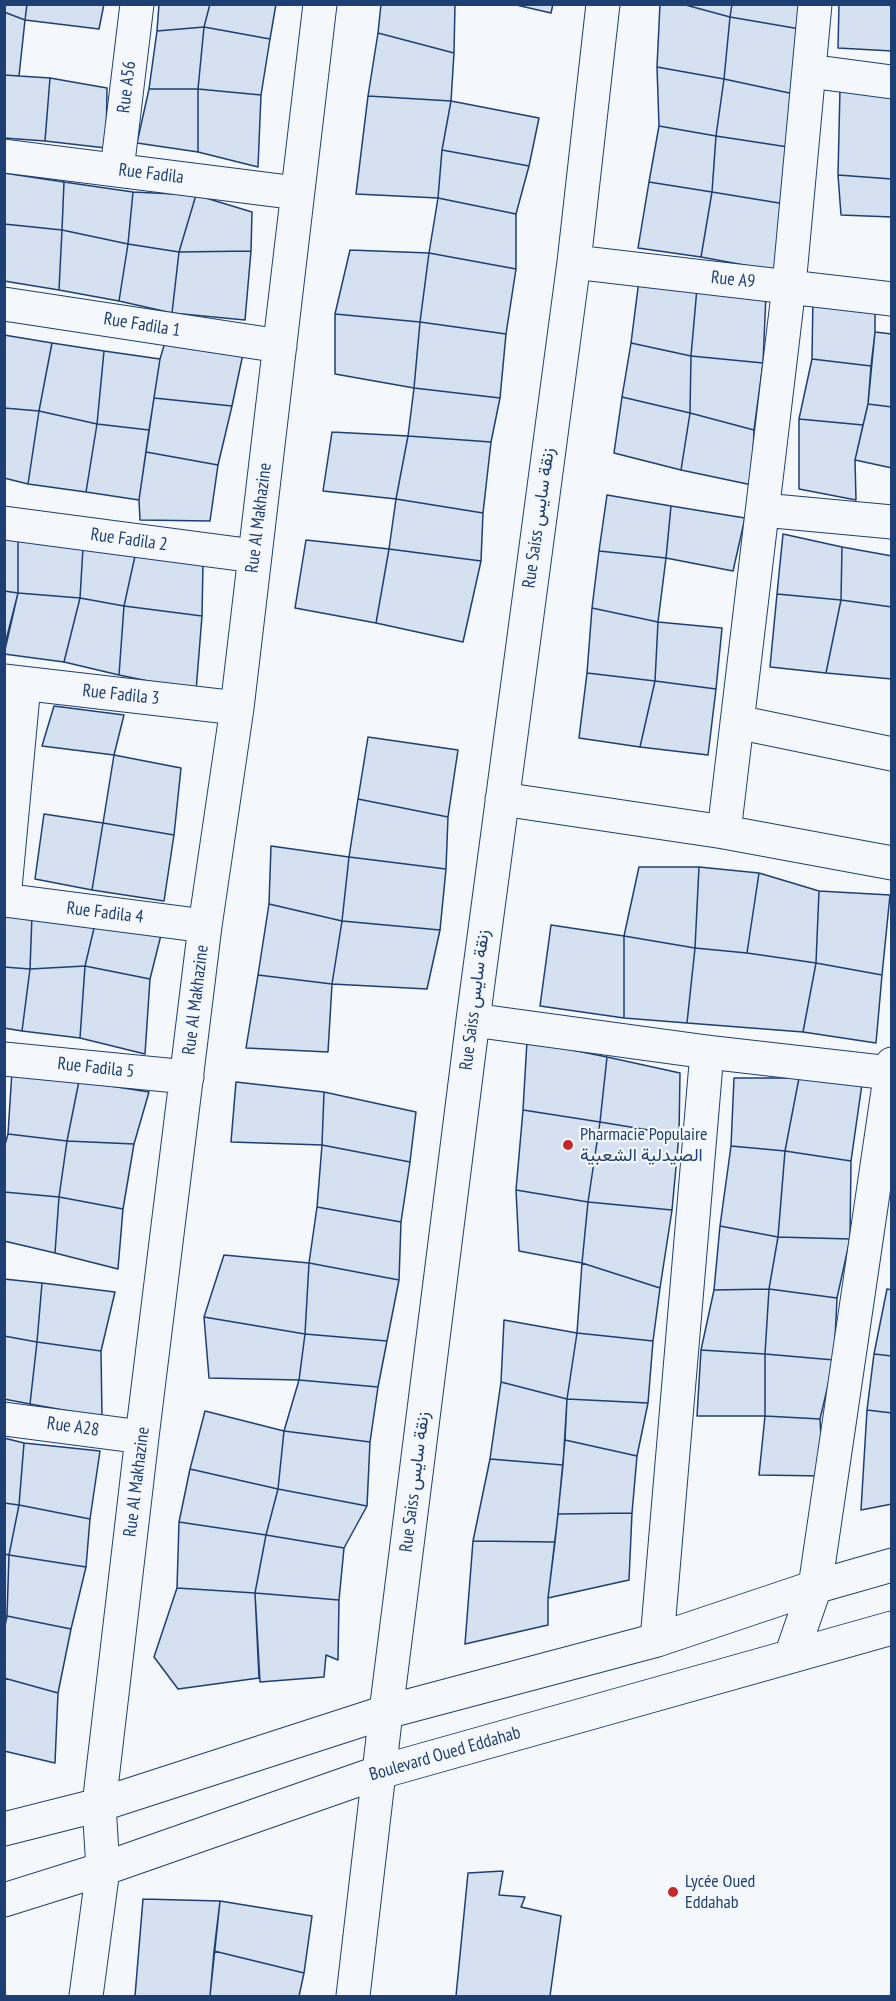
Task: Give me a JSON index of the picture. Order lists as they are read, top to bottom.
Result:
{
  "streets": {
    "street": [
      "Rue A56",
      "Rue Fadila",
      "Rue A9",
      "Rue Fadila 1",
      "Rue Al Makhazine",
      "Rue Saiss زنقة سايس",
      "Rue Fadila 2",
      "Rue Fadila 3",
      "Rue Fadila 4",
      "Rue Fadila 5",
      "Rue A28",
      "Boulevard Oued Eddahab"
    ]
  },
  "crossings": [
    ["Rue A56", "Rue Fadila"],
    ["Rue Fadila", "Rue Al Makhazine"],
    ["Rue A9", "Rue Saiss زنقة سايس"],
    ["Rue Fadila 1", "Rue Al Makhazine"],
    ["Rue Al Makhazine", "Rue Fadila 2"],
    ["Rue Al Makhazine", "Rue Fadila 3"],
    ["Rue Al Makhazine", "Rue Fadila 4"],
    ["Rue Al Makhazine", "Rue Fadila 5"],
    ["Rue Al Makhazine", "Rue A28"],
    ["Rue Al Makhazine", "Boulevard Oued Eddahab"],
    ["Rue Saiss زنقة سايس", "Boulevard Oued Eddahab"]
  ],
  "places": ["Pharmacie Populaire الصيدلية الشعبية", "Lycée Oued Eddahab"]
}
